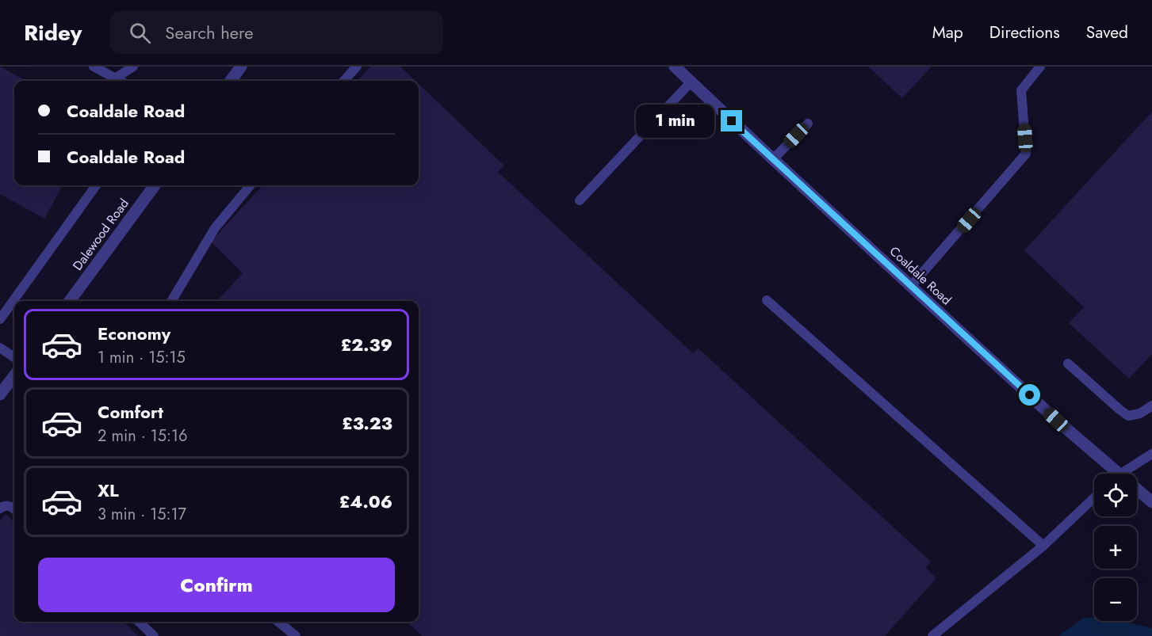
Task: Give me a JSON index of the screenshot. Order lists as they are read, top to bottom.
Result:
{
  "streets": {
    "street": ["Dalewood Road", "Coaldale Road"]
  },
  "page": {
    "header": "Ridey",
    "search": "Search here",
    "nav": ["Map", "Directions", "Saved"],
    "banner": ["Coaldale Road", "Coaldale Road"],
    "bubble": "1 min",
    "list": [
      {
        "name": "Economy",
        "note": "1 min · 15:15",
        "value": "£2.39"
      },
      {
        "name": "Comfort",
        "note": "2 min · 15:16",
        "value": "£3.23"
      },
      {
        "name": "XL",
        "note": "3 min · 15:17",
        "value": "£4.06"
      }
    ],
    "map_buttons": ["+", "−"],
    "buttons": "Confirm"
  }
}
